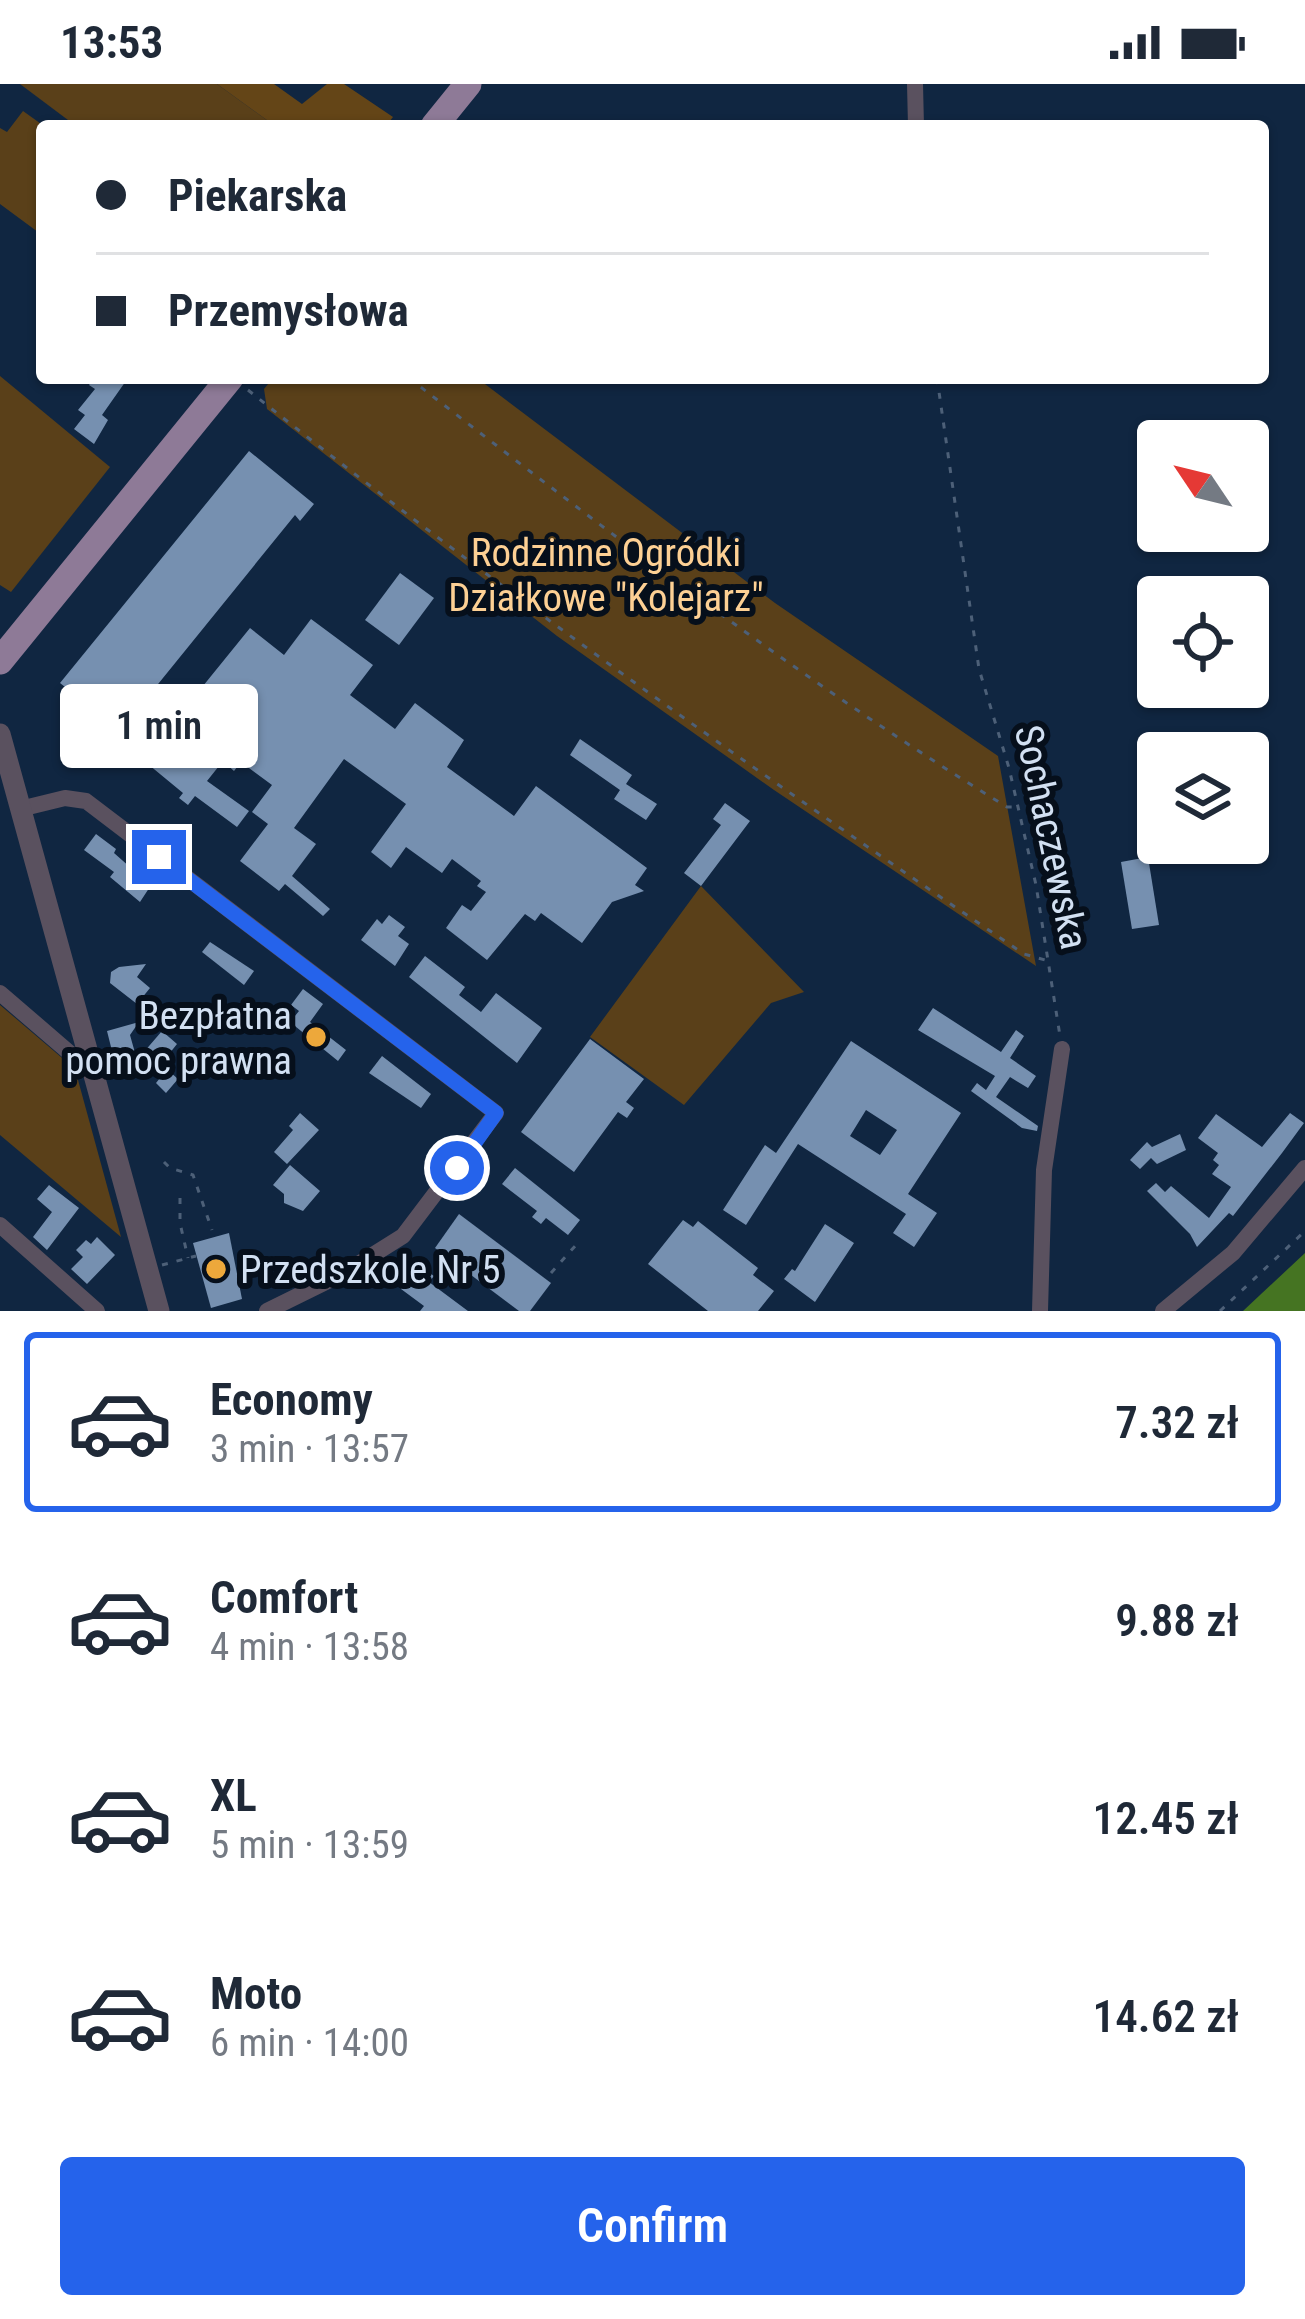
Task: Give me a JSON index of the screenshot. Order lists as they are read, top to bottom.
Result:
{
  "streets": {
    "path": ["Sochaczewska"]
  },
  "parks": ["Rodzinne Ogródki Działkowe \"Kolejarz\""],
  "places": ["Bezpłatna pomoc prawna", "Przedszkole Nr 5"],
  "north": "top left",
  "page": {
    "status": "13:53",
    "banner": ["Piekarska", "Przemysłowa"],
    "bubble": "1 min",
    "list": [
      {
        "name": "Economy",
        "note": "3 min · 13:57",
        "value": "7.32 zł"
      },
      {
        "name": "Comfort",
        "note": "4 min · 13:58",
        "value": "9.88 zł"
      },
      {
        "name": "XL",
        "note": "5 min · 13:59",
        "value": "12.45 zł"
      },
      {
        "name": "Moto",
        "note": "6 min · 14:00",
        "value": "14.62 zł"
      }
    ],
    "buttons": "Confirm"
  }
}
